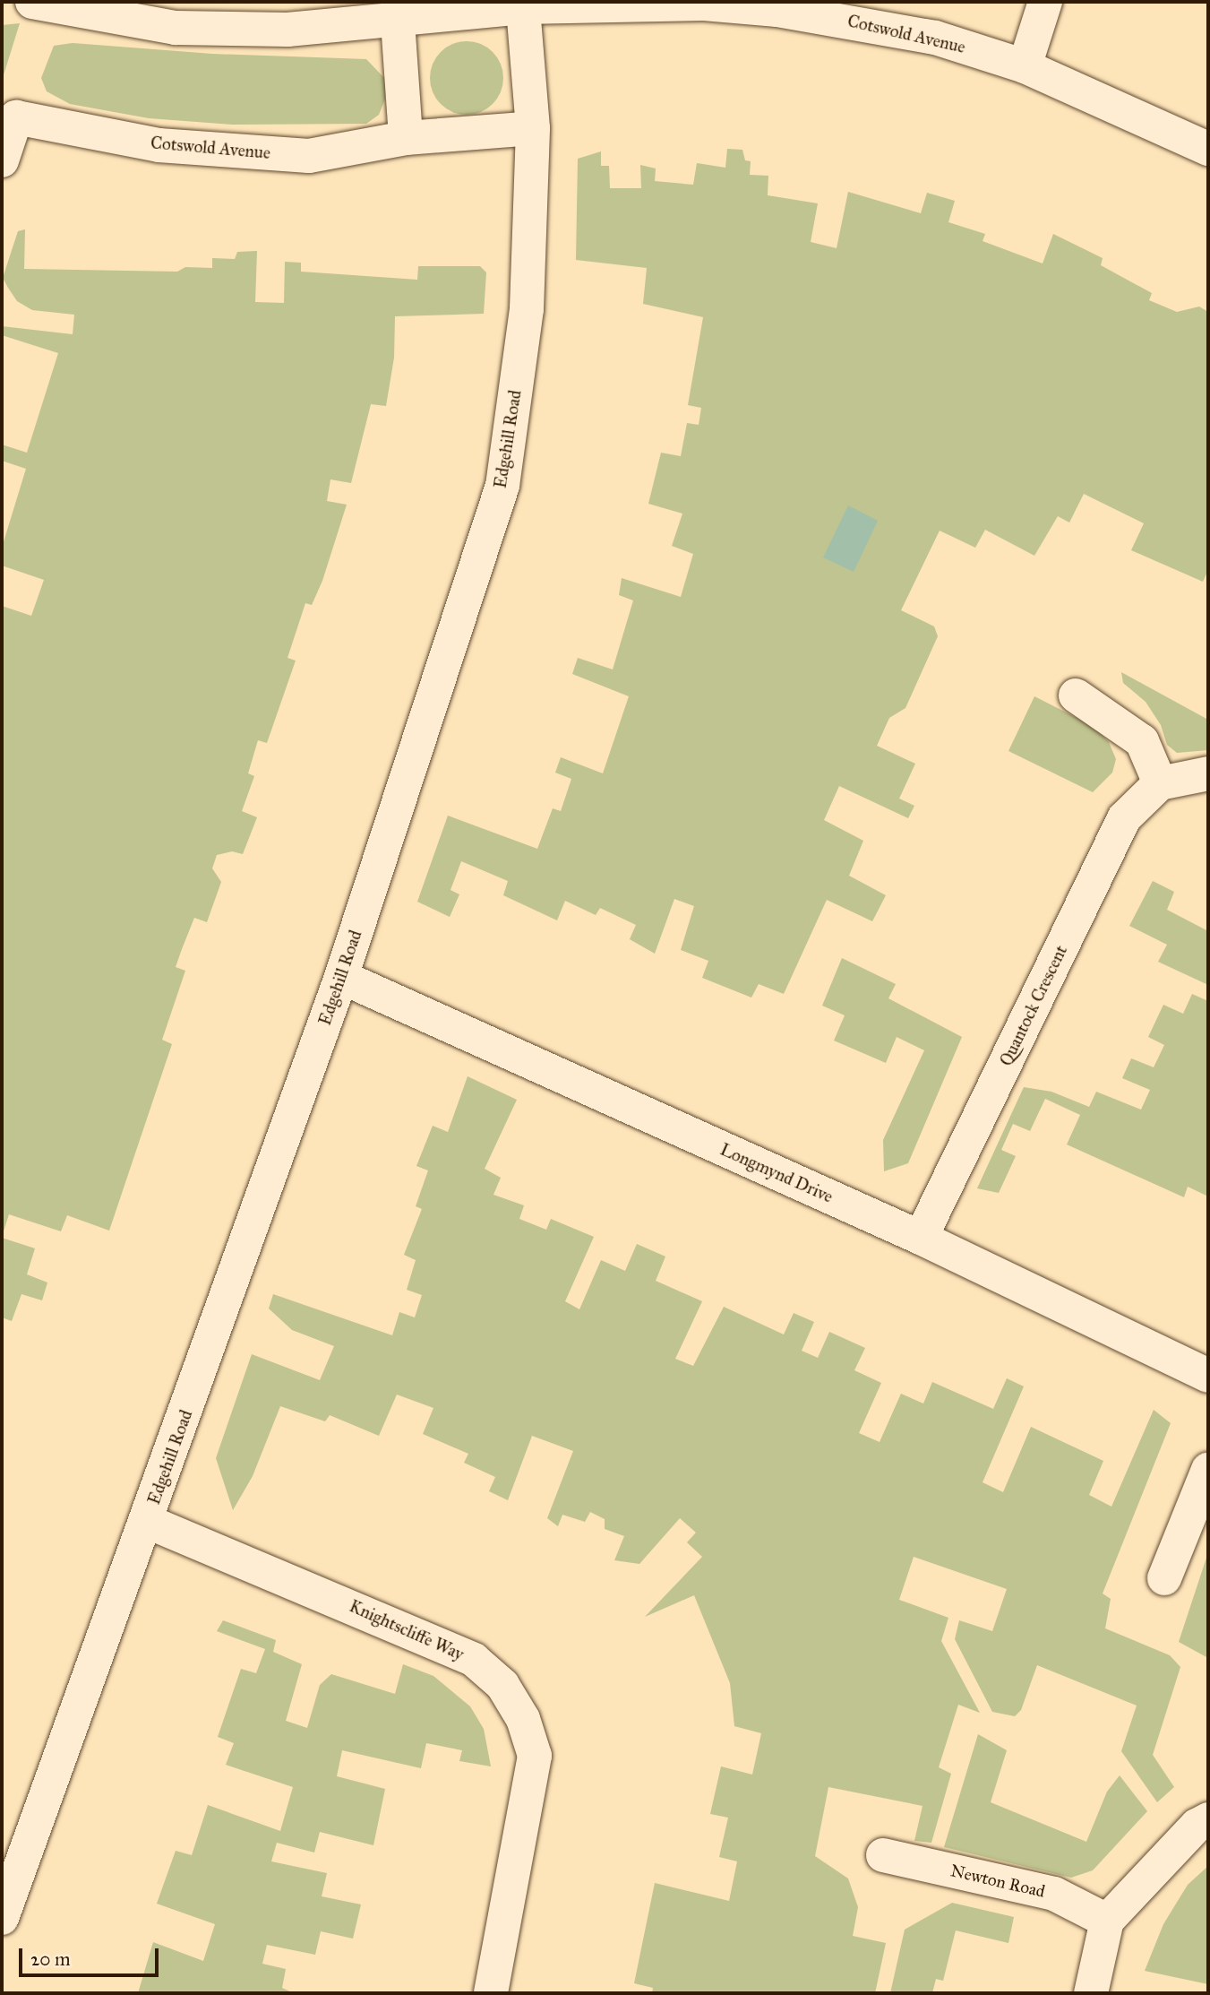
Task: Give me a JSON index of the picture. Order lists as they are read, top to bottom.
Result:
{
  "streets": {
    "street": [
      "Cotswold Avenue",
      "Edgehill Road",
      "Quantock Crescent",
      "Longmynd Drive",
      "Knightscliffe Way",
      "Newton Road"
    ]
  },
  "crossings": [
    ["Cotswold Avenue", "Edgehill Road"],
    ["Edgehill Road", "Longmynd Drive"],
    ["Edgehill Road", "Knightscliffe Way"],
    ["Quantock Crescent", "Longmynd Drive"]
  ],
  "scale_bar": "20 m"
}
